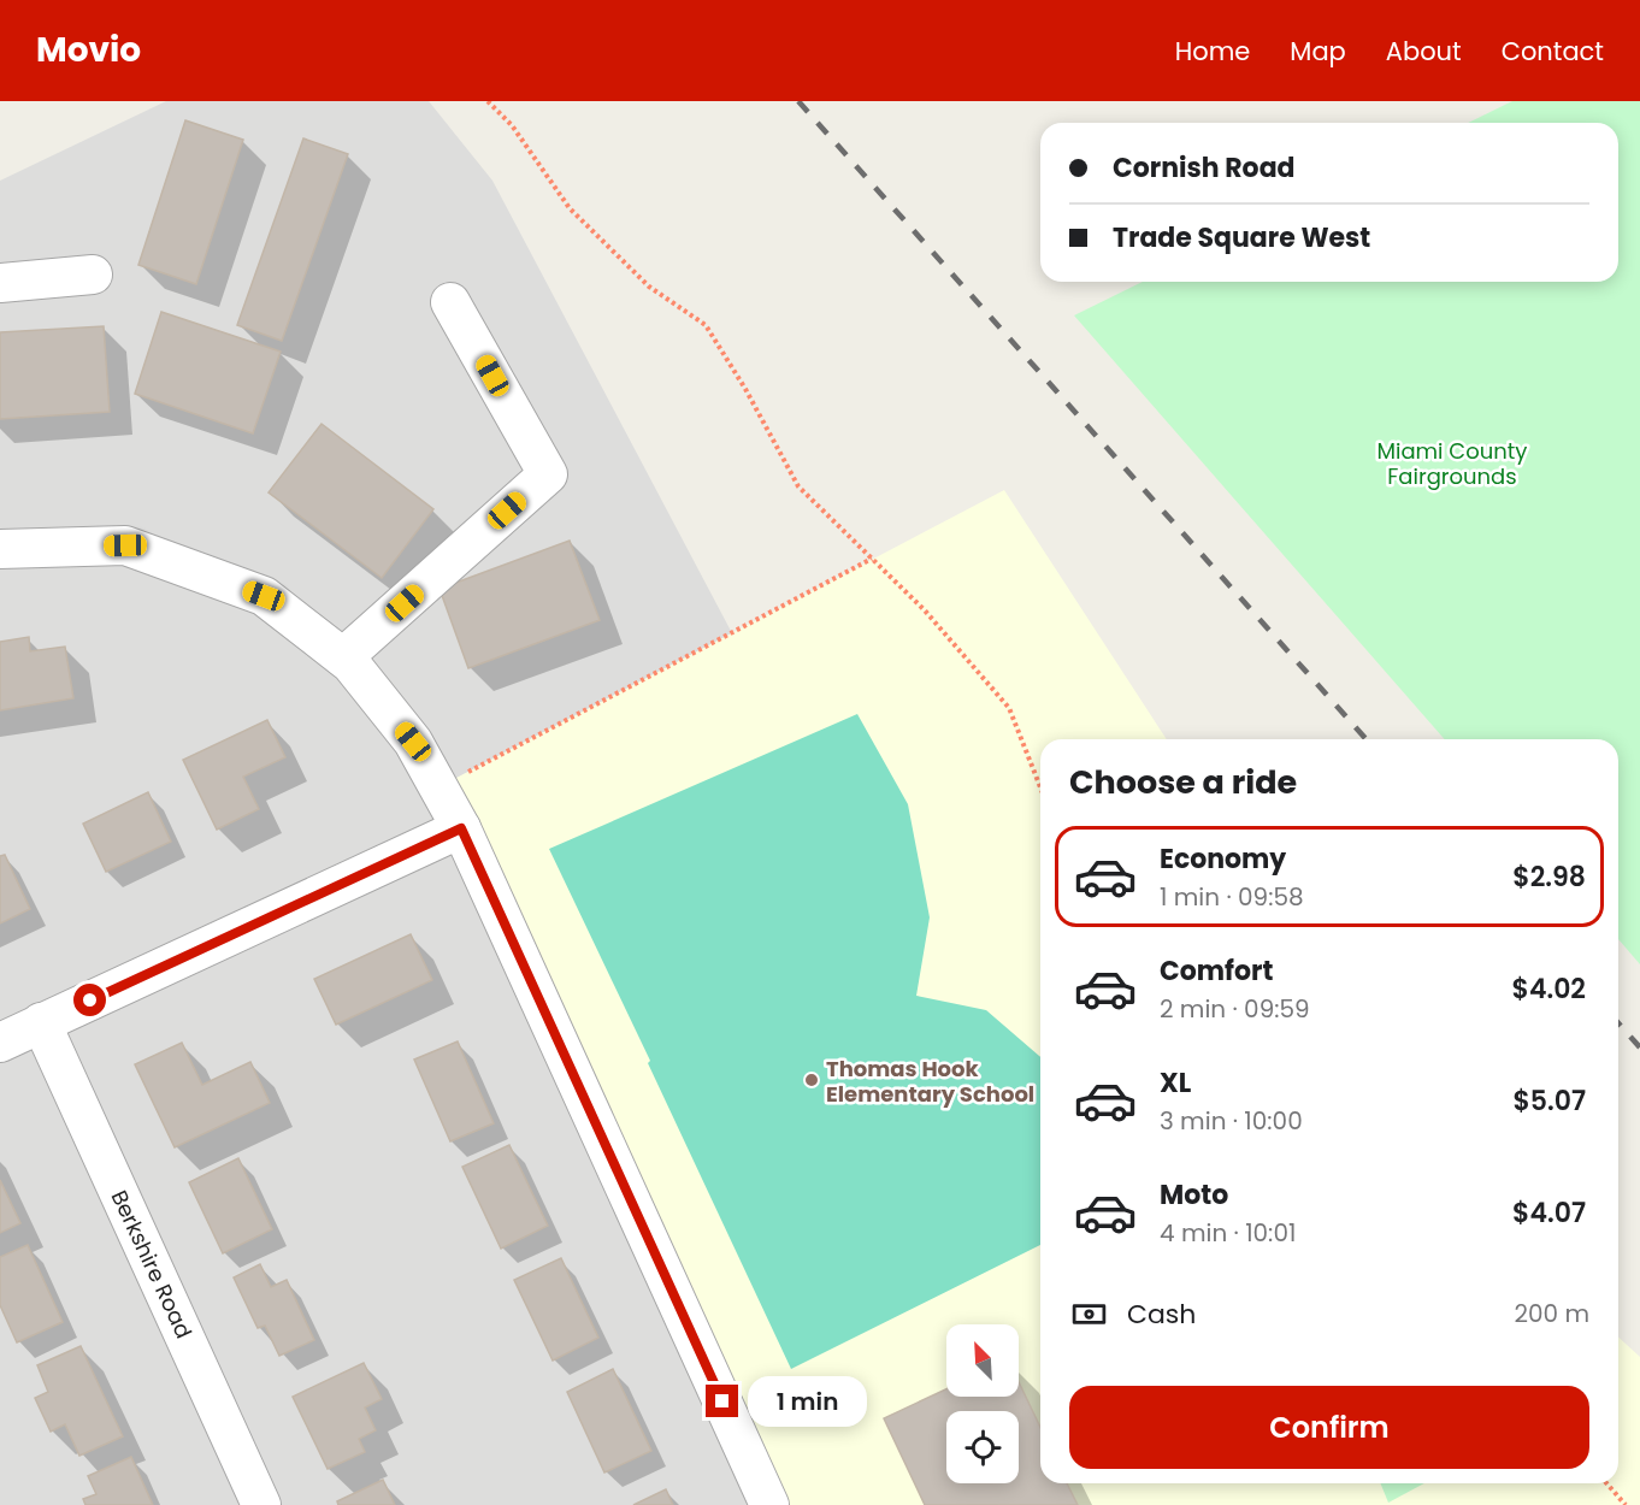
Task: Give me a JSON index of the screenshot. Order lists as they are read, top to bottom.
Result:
{
  "streets": {
    "street": ["Berkshire Road"]
  },
  "parks": ["Miami County Fairgrounds"],
  "places": ["Thomas Hook Elementary School"],
  "north": "top left",
  "page": {
    "header": "Movio",
    "nav": [
      "Home",
      "Map",
      "About",
      "Contact"
    ],
    "banner": ["Cornish Road", "Trade Square West"],
    "heading": "Choose a ride",
    "list": [
      {
        "name": "Economy",
        "note": "1 min · 09:58",
        "value": "$2.98"
      },
      {
        "name": "Comfort",
        "note": "2 min · 09:59",
        "value": "$4.02"
      },
      {
        "name": "XL",
        "note": "3 min · 10:00",
        "value": "$5.07"
      },
      {
        "name": "Moto",
        "note": "4 min · 10:01",
        "value": "$4.07"
      }
    ],
    "pay": ["Cash", "200 m"],
    "buttons": "Confirm",
    "bubble": "1 min"
  }
}
